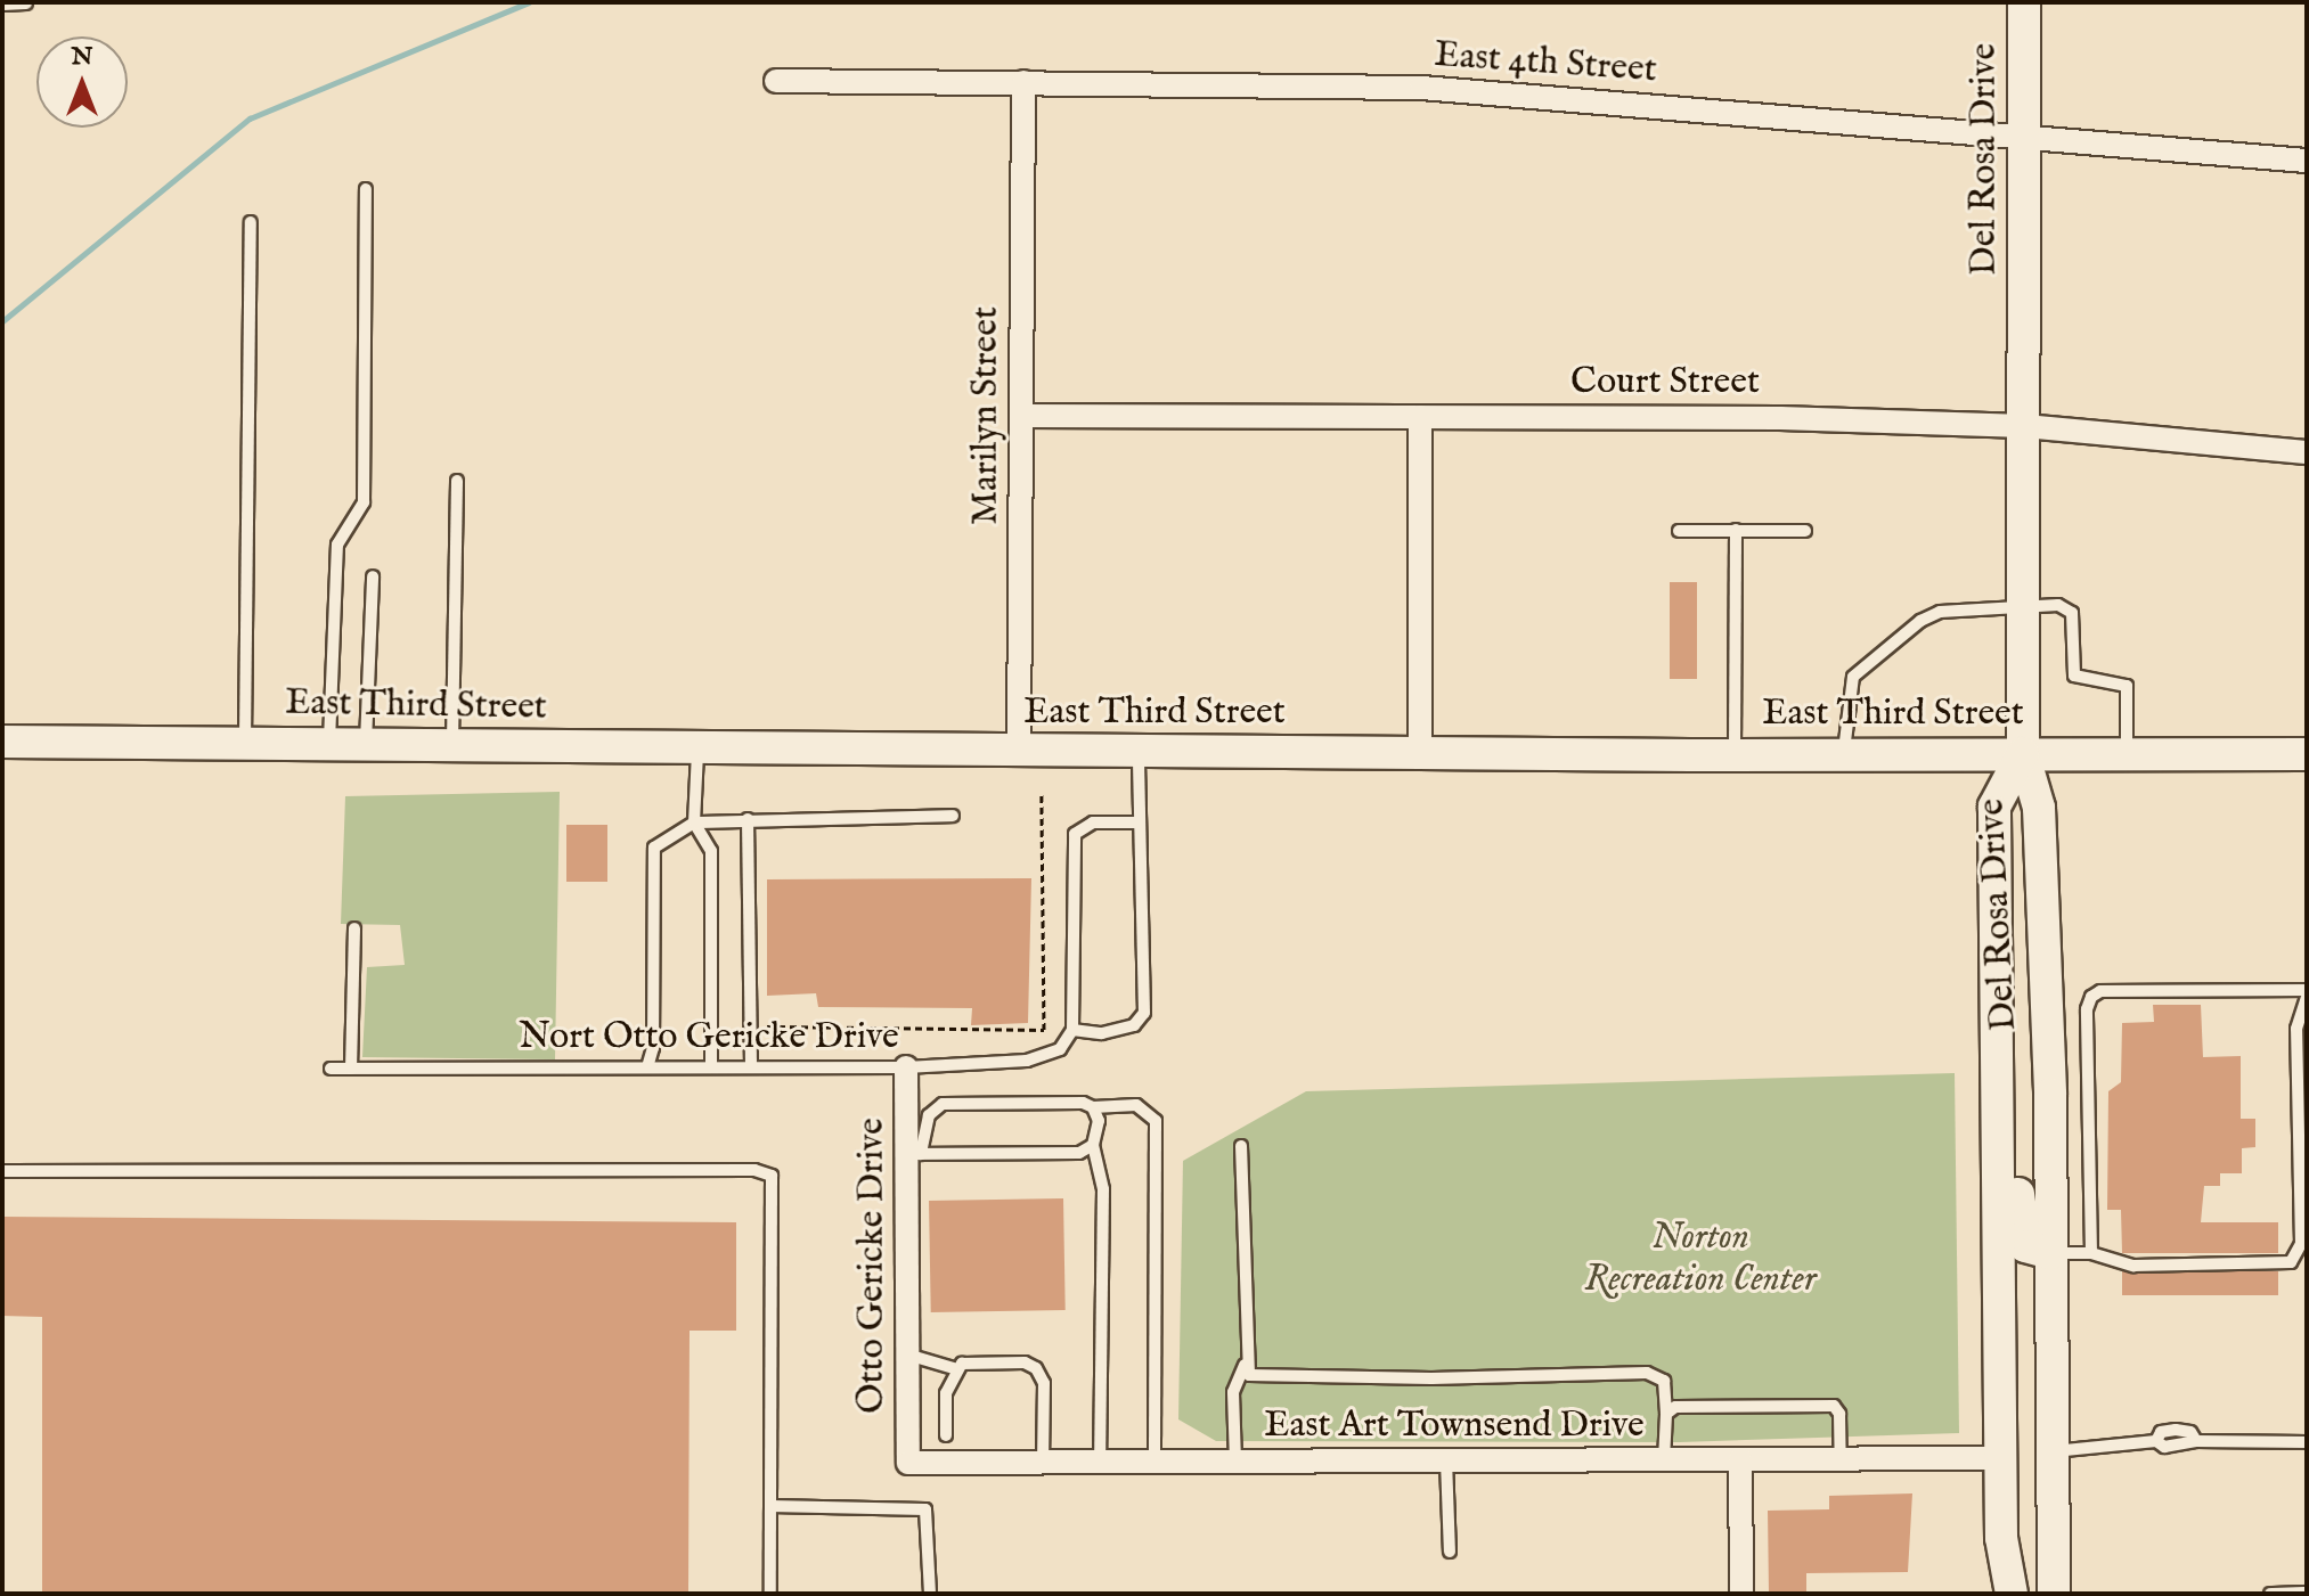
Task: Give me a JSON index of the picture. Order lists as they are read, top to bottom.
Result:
{
  "streets": {
    "main road": ["Del Rosa Drive", "East Third Street"],
    "street": [
      "East 4th Street",
      "Court Street",
      "Marilyn Street",
      "Otto Gericke Drive",
      "East Art Townsend Drive"
    ],
    "lane": ["Nort Otto Gericke Drive"]
  },
  "crossings": [
    ["East 4th Street", "Del Rosa Drive"],
    ["East 4th Street", "Marilyn Street"],
    ["Del Rosa Drive", "Court Street"],
    ["Del Rosa Drive", "East Third Street"],
    ["Del Rosa Drive", "East Art Townsend Drive"],
    ["Court Street", "Marilyn Street"],
    ["Marilyn Street", "East Third Street"],
    ["Nort Otto Gericke Drive", "Otto Gericke Drive"],
    ["Otto Gericke Drive", "East Art Townsend Drive"]
  ],
  "parks": ["Norton Recreation Center"],
  "north": "top"
}
